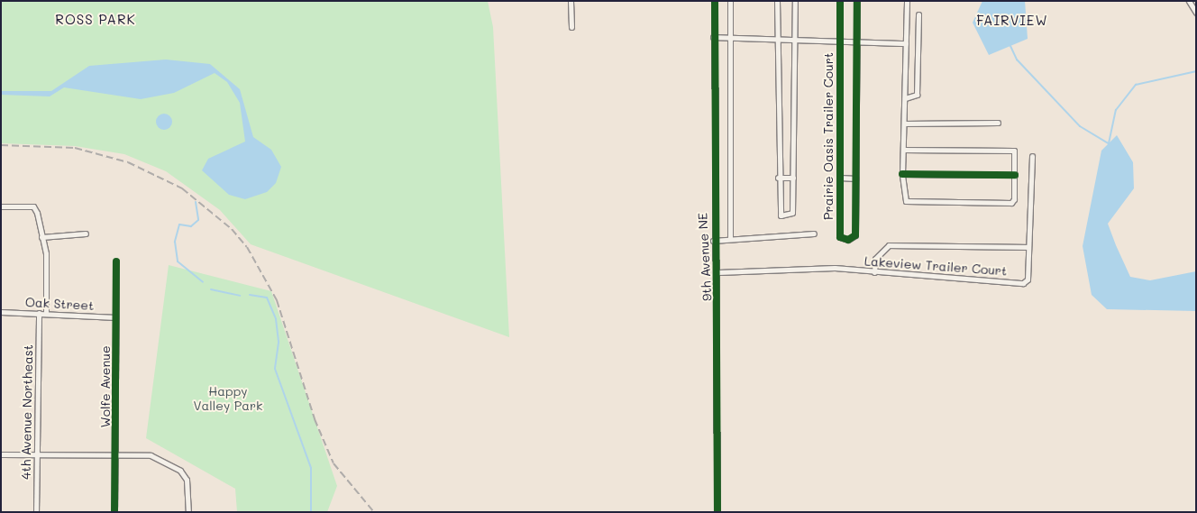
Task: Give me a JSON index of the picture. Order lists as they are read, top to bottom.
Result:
{
  "streets": {
    "street": [
      "Prairie Oasis Trailer Court",
      "9th Avenue NE",
      "Lakeview Trailer Court",
      "Oak Street",
      "Wolfe Avenue",
      "4th Avenue Northeast"
    ]
  },
  "crossings": [
    ["9th Avenue NE", "Lakeview Trailer Court"],
    ["Oak Street", "Wolfe Avenue"],
    ["Oak Street", "4th Avenue Northeast"]
  ],
  "districts": ["ROSS PARK", "FAIRVIEW"],
  "parks": ["Happy Valley Park"]
}
